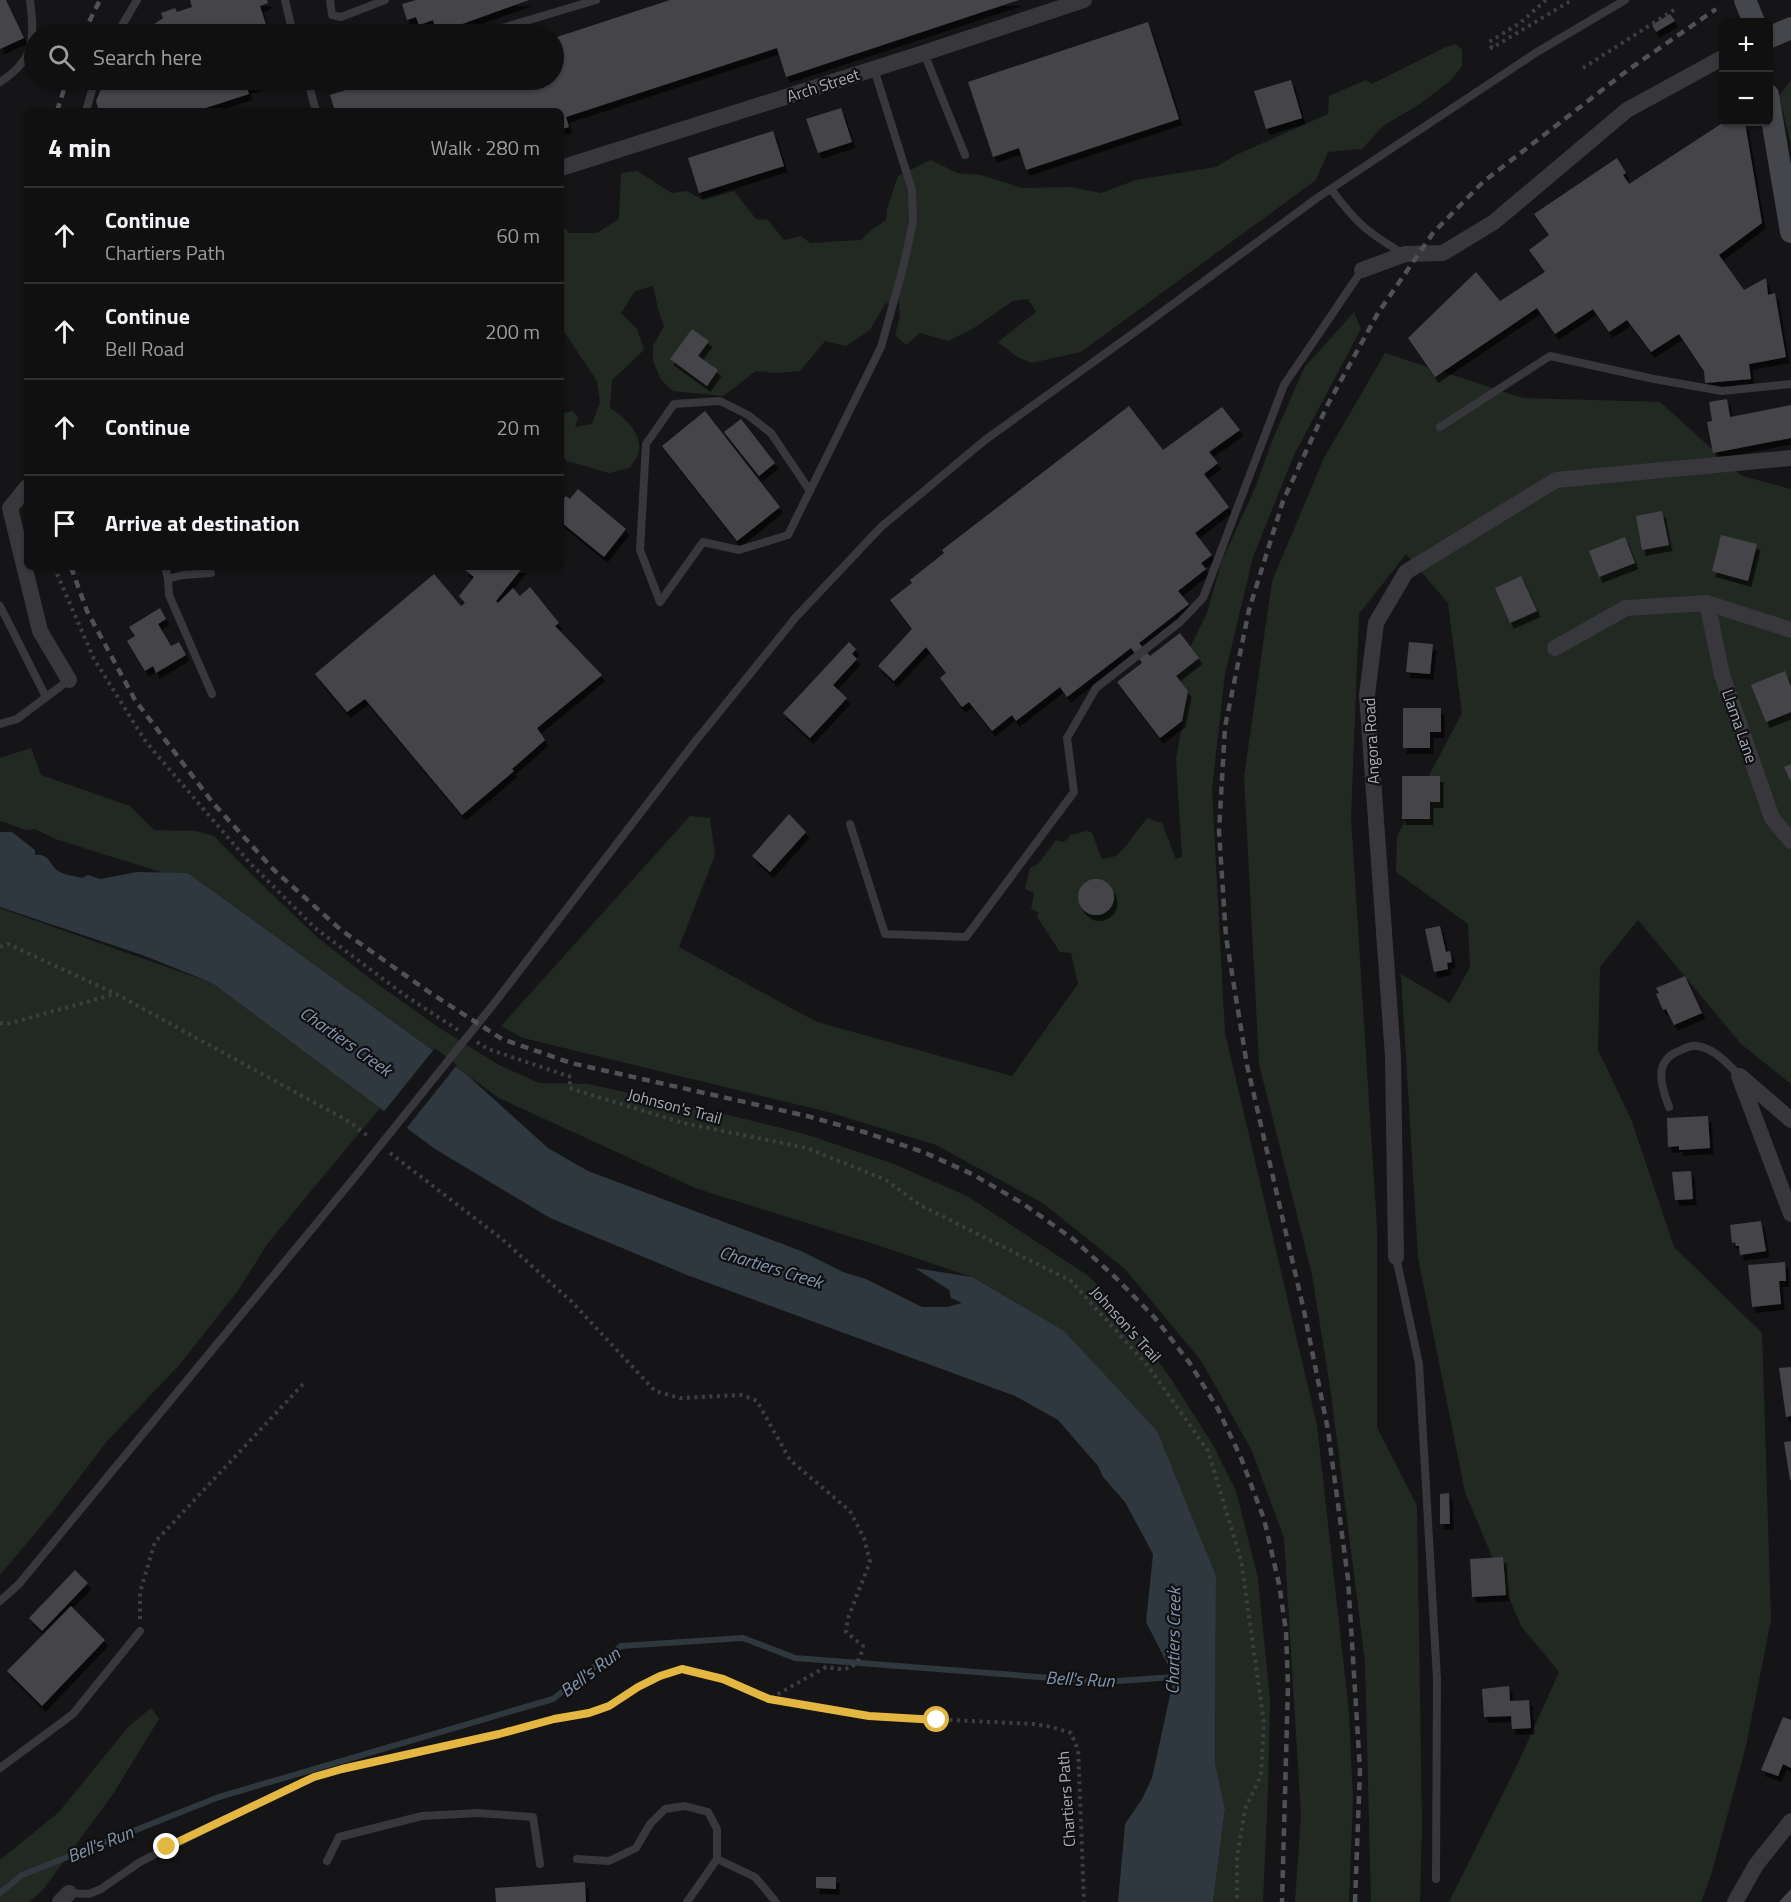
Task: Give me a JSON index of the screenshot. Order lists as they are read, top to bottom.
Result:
{
  "streets": {
    "street": ["Arch Street", "Llama Lane", "Angora Road"],
    "path": ["Johnson's Trail", "Chartiers Path"]
  },
  "water": ["Chartiers Creek", "Bell's Run"],
  "page": {
    "map_buttons": ["+", "−"],
    "search": "Search here",
    "heading": ["4 min", "Walk · 280 m"],
    "list": [
      ["Continue", "Chartiers Path", "60 m"],
      ["Continue", "Bell Road", "200 m"],
      ["Continue", "20 m"],
      "Arrive at destination"
    ]
  }
}
